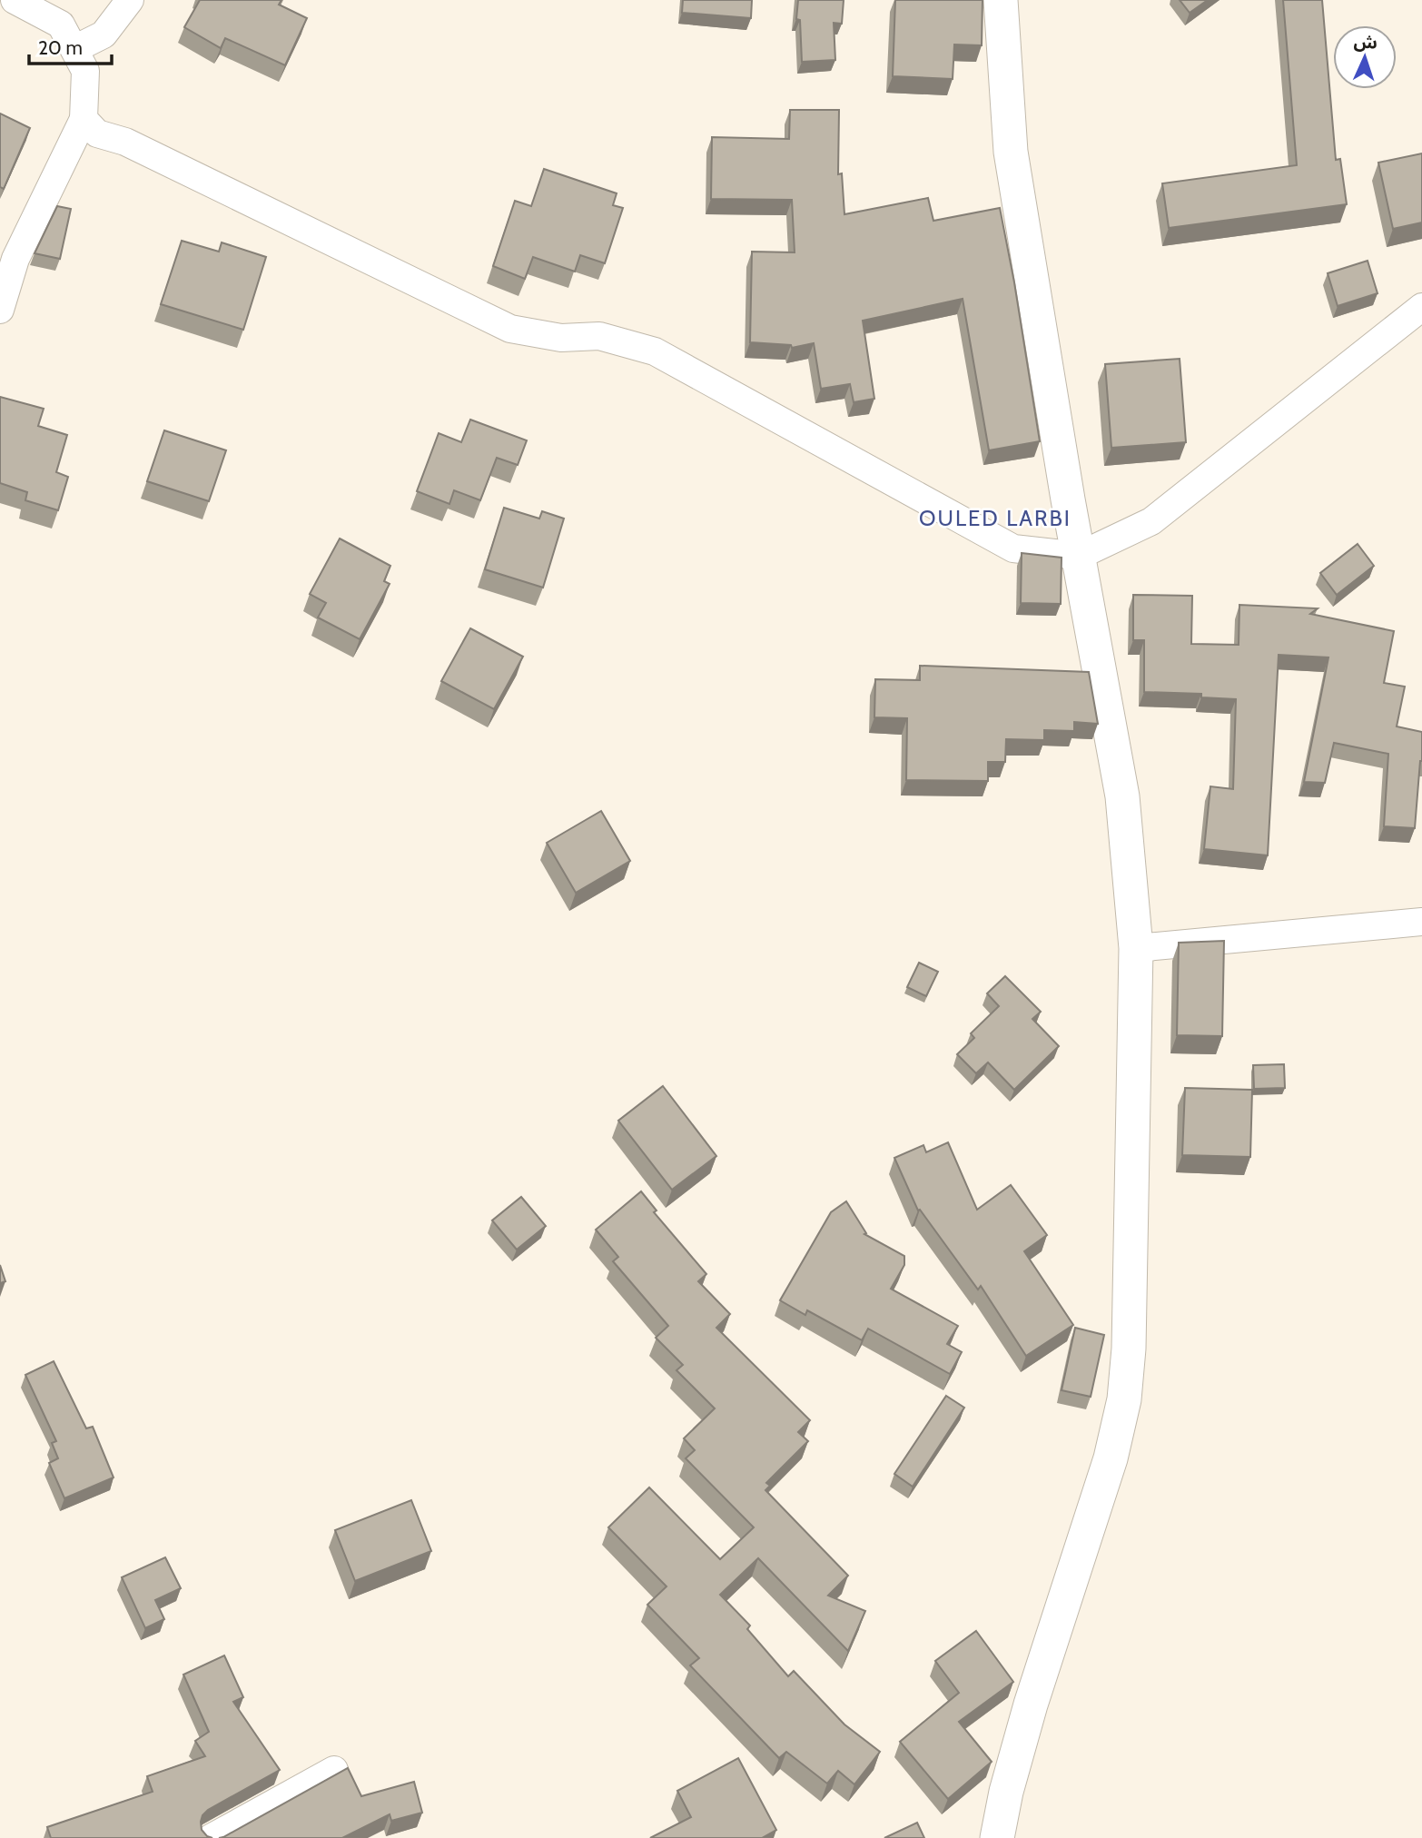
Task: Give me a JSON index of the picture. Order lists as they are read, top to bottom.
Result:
{
  "districts": ["OULED LARBI"],
  "scale_bar": "20 m",
  "north": "top"
}
